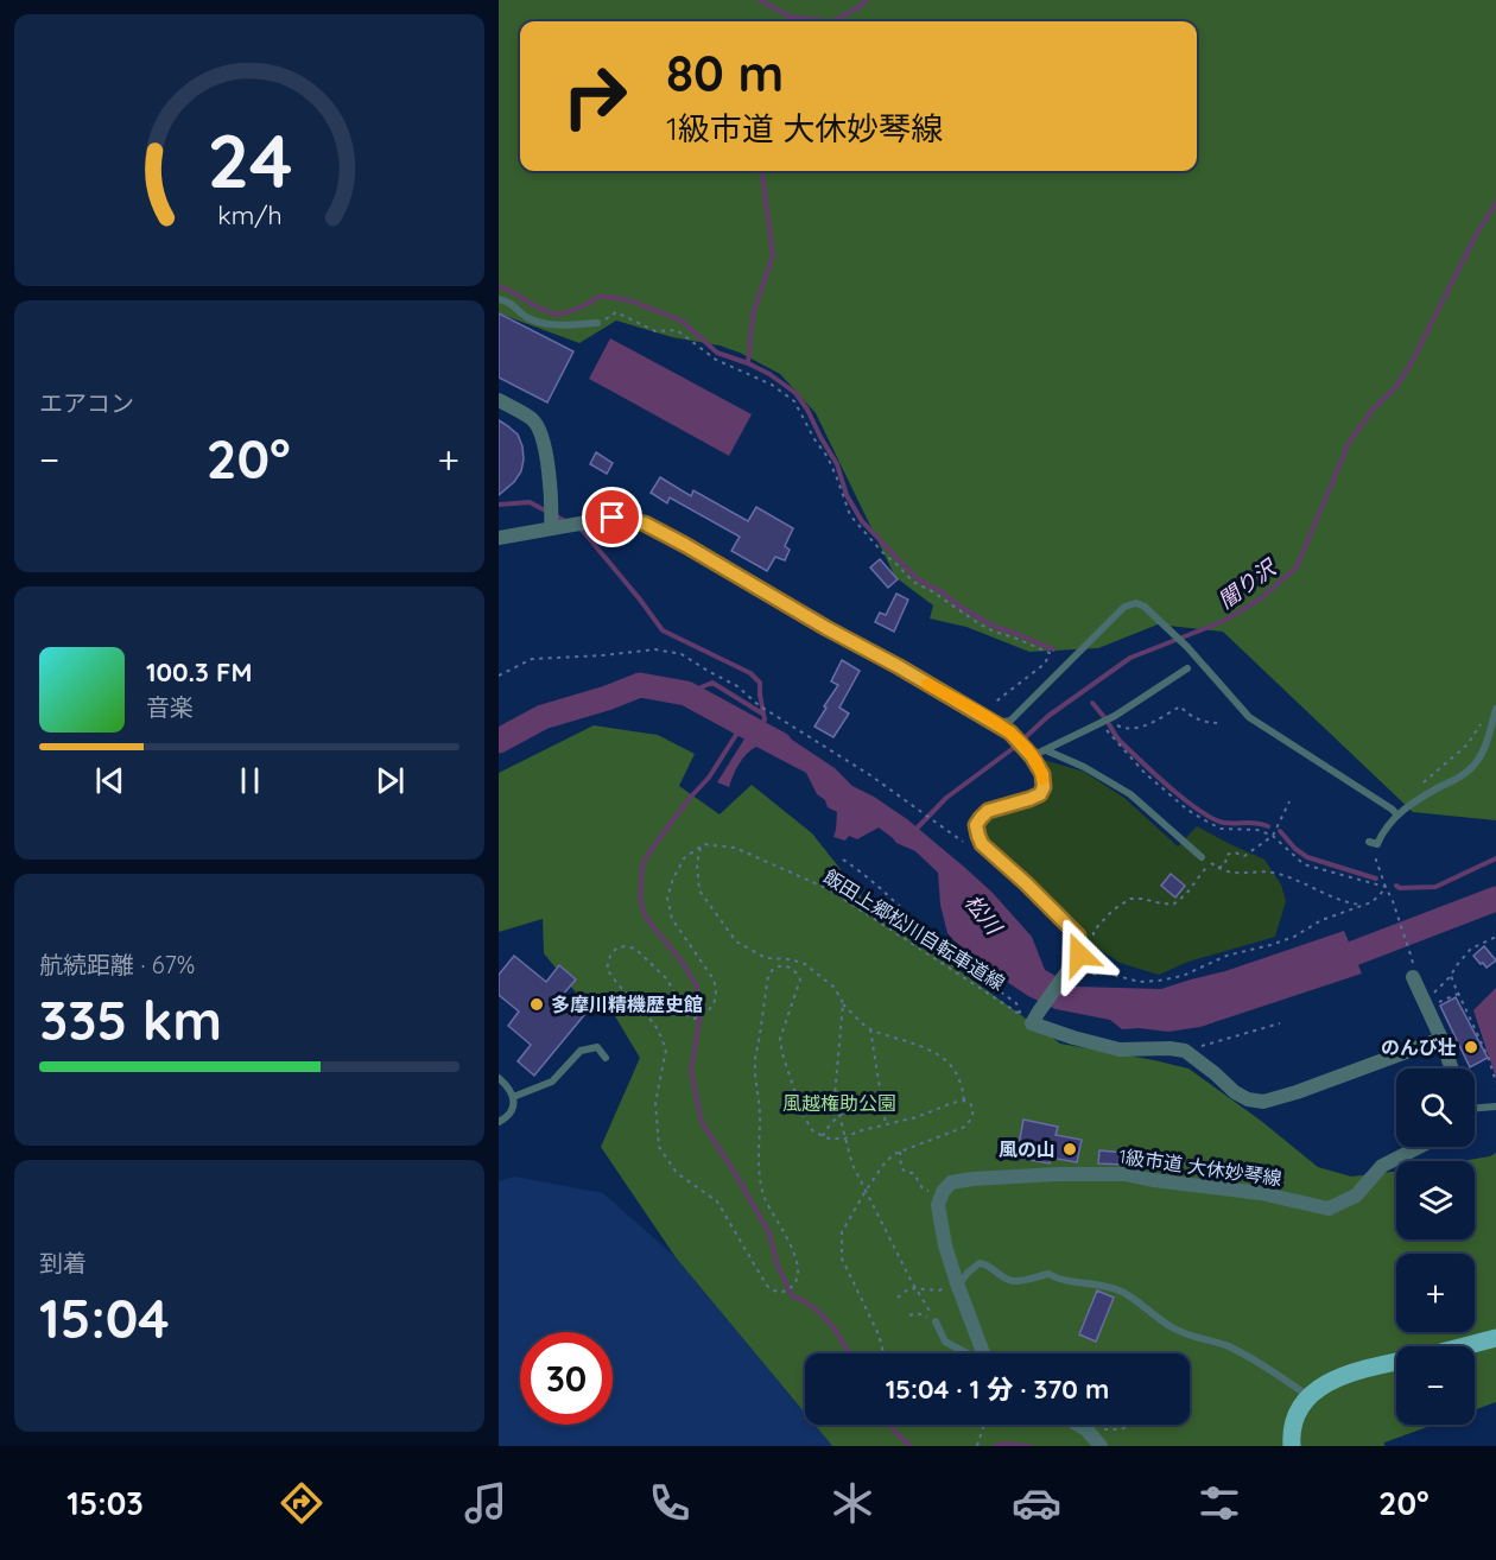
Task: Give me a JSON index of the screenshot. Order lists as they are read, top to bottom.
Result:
{
  "streets": {
    "street": ["1級市道 大休妙琴線"],
    "path": ["飯田上郷松川自転車道線"]
  },
  "water": ["闇り沢", "松川"],
  "parks": ["風越権助公園"],
  "places": ["多摩川精機歴史館", "のんび壮", "風の山"],
  "page": {
    "turn": ["80 m", "1級市道 大休妙琴線"],
    "tile": [
      "エアコン",
      ["航続距離 · 67%", "335 km"],
      ["到着", "15:04"]
    ],
    "heat": ["−", "20°", "+"],
    "song": ["100.3 FM", "音楽"],
    "map_buttons": ["+", "−"],
    "limit": "30",
    "trip": "15:04 · 1 分 · 370 m",
    "tabs": ["15:03", "20°"],
    "gauge": ["24", "km/h"]
  }
}
